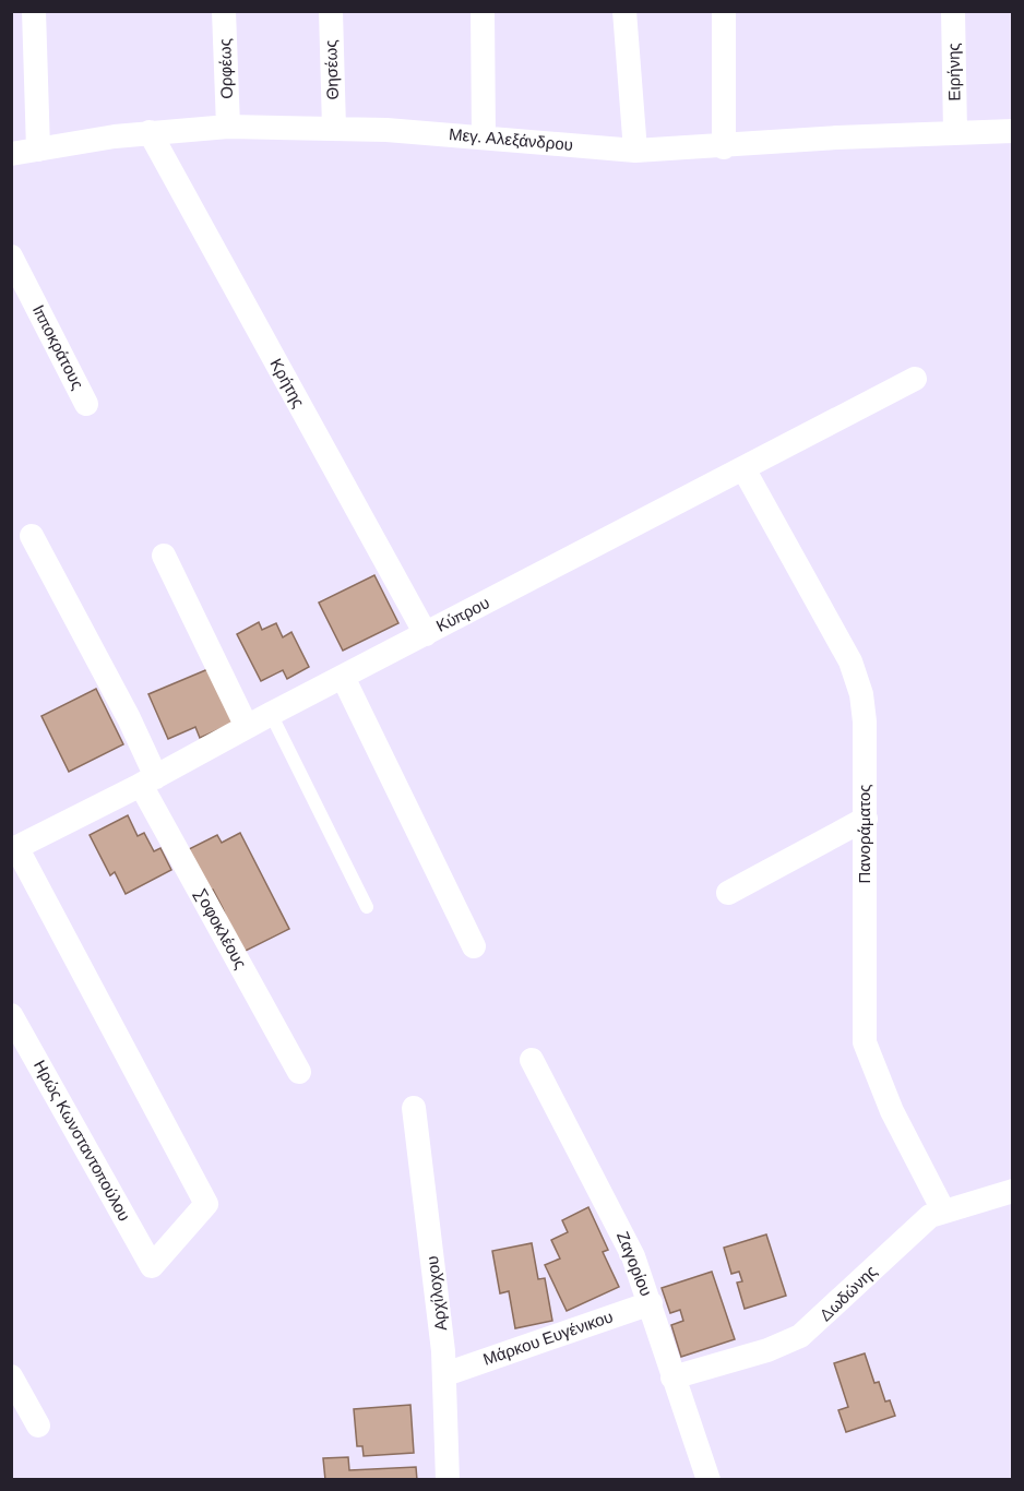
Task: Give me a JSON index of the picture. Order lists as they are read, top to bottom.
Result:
{
  "streets": {
    "street": [
      "Ορφέως",
      "Θησέως",
      "Ειρήνης",
      "Μεγ. Αλεξάνδρου",
      "Ιπποκράτους",
      "Κρήτης",
      "Κύπρου",
      "Πανοράματος",
      "Σοφοκλέους",
      "Ηρώς Κωνσταντοπούλου",
      "Ζαγορίου",
      "Αρχίλοχου",
      "Δωδώνης",
      "Μάρκου Ευγένικου"
    ]
  },
  "crossings": [
    ["Ορφέως", "Μεγ. Αλεξάνδρου"],
    ["Θησέως", "Μεγ. Αλεξάνδρου"],
    ["Ειρήνης", "Μεγ. Αλεξάνδρου"],
    ["Μεγ. Αλεξάνδρου", "Κρήτης"],
    ["Κρήτης", "Κύπρου"],
    ["Κύπρου", "Πανοράματος"],
    ["Κύπρου", "Σοφοκλέους"],
    ["Κύπρου", "Ηρώς Κωνσταντοπούλου"],
    ["Πανοράματος", "Δωδώνης"],
    ["Ζαγορίου", "Δωδώνης"],
    ["Ζαγορίου", "Μάρκου Ευγένικου"],
    ["Αρχίλοχου", "Μάρκου Ευγένικου"]
  ]
}
